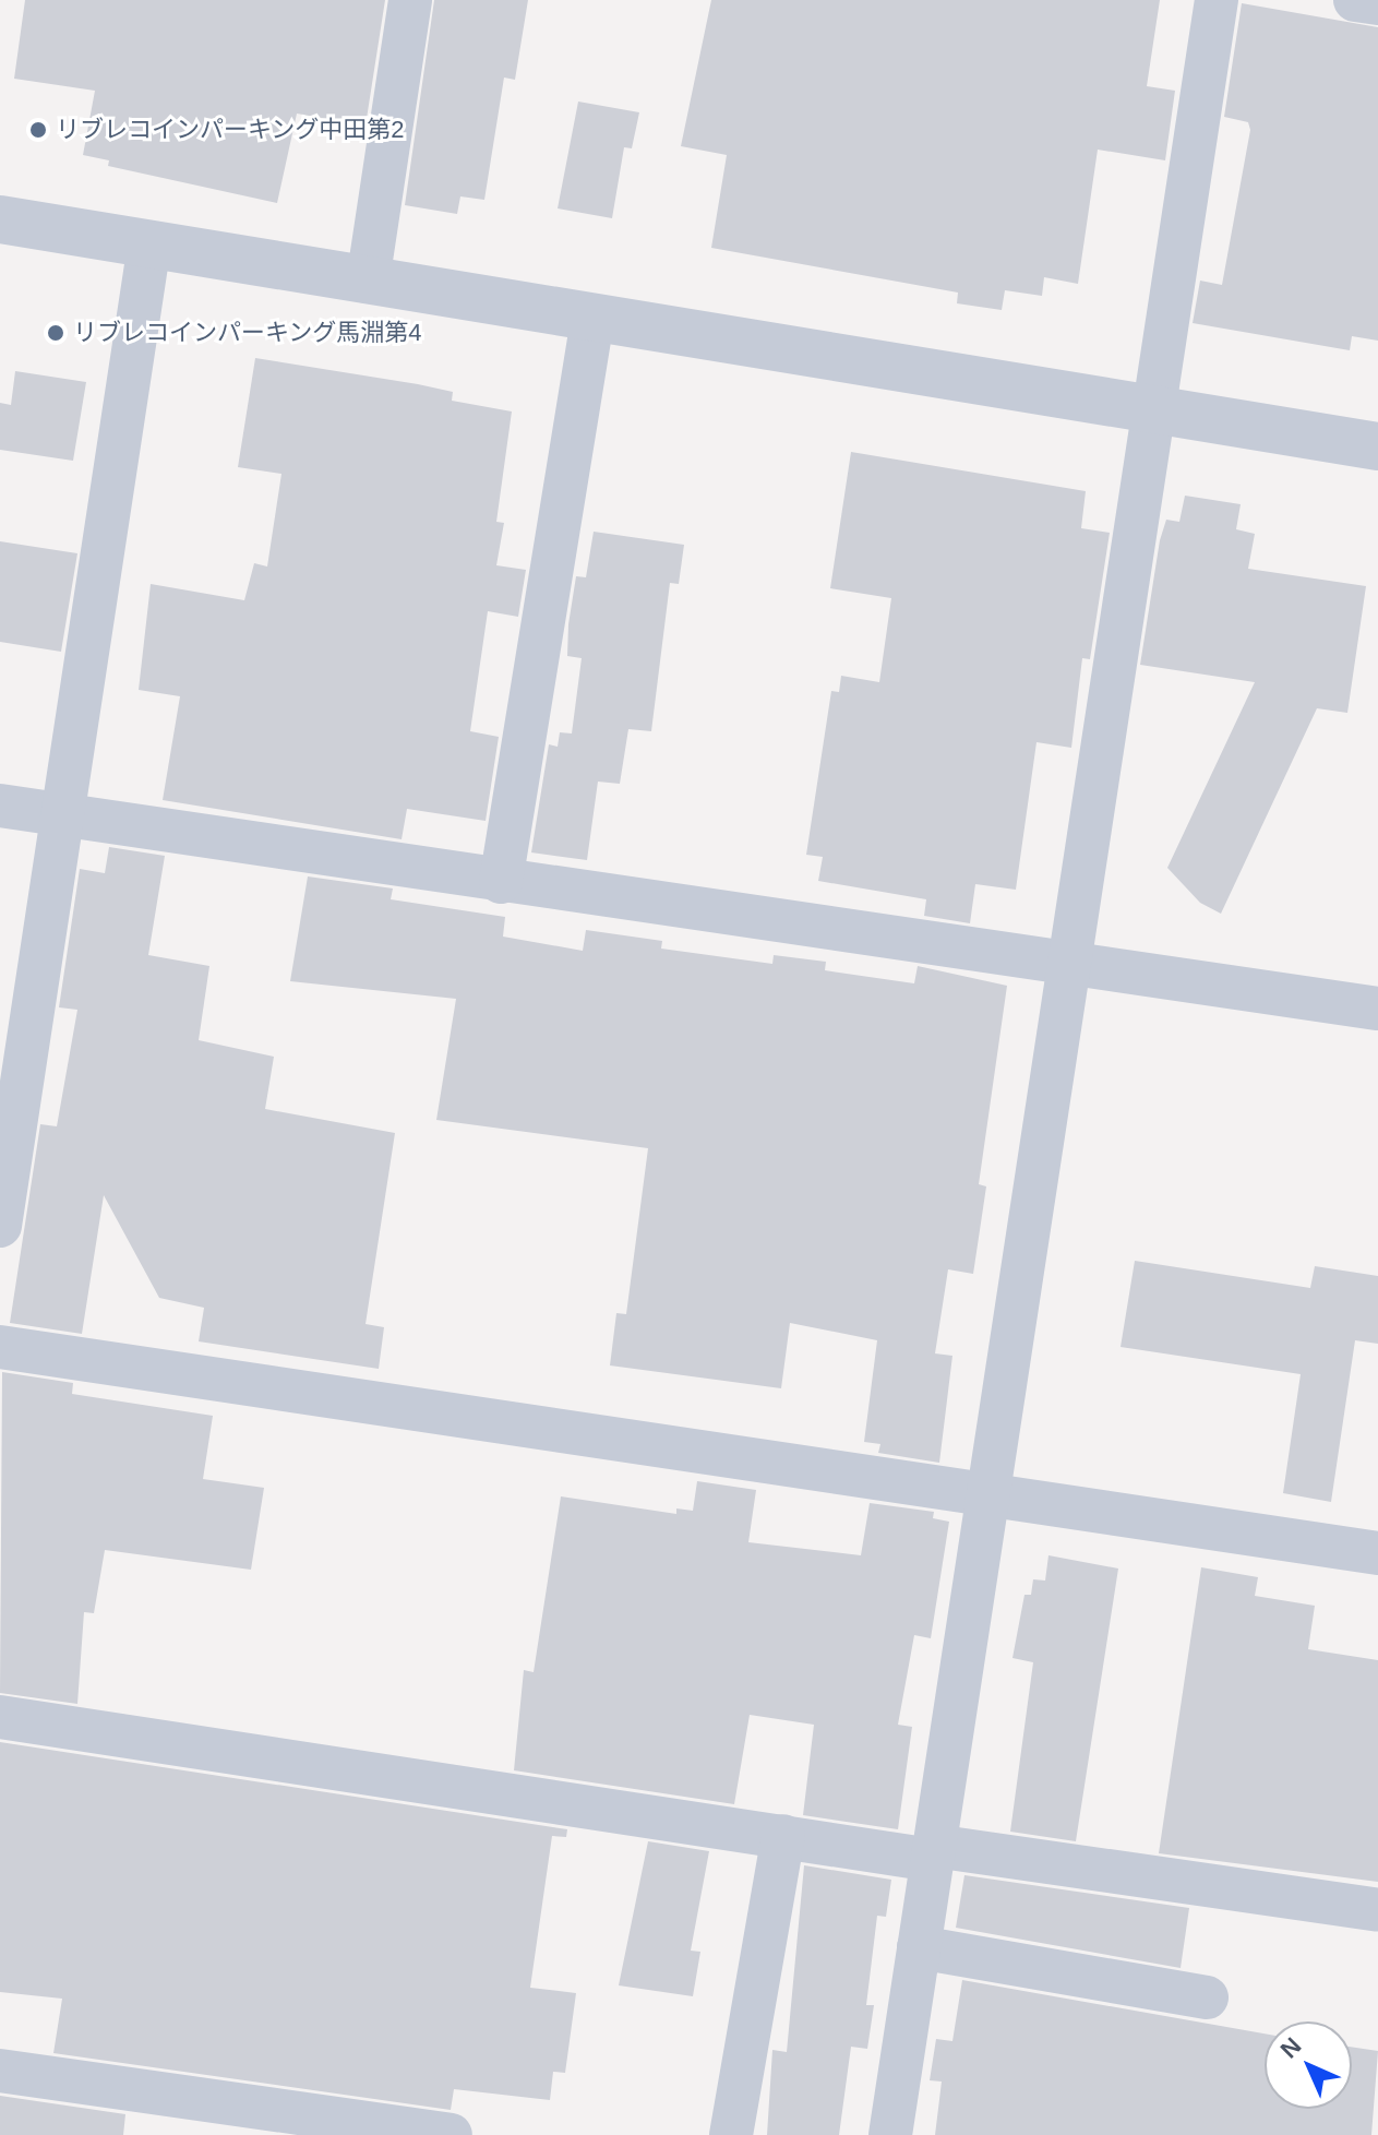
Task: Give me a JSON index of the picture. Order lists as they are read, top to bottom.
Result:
{
  "places": ["リブレコインパーキング中田第2", "リブレコインパーキング馬淵第4"],
  "north": "top left"
}
